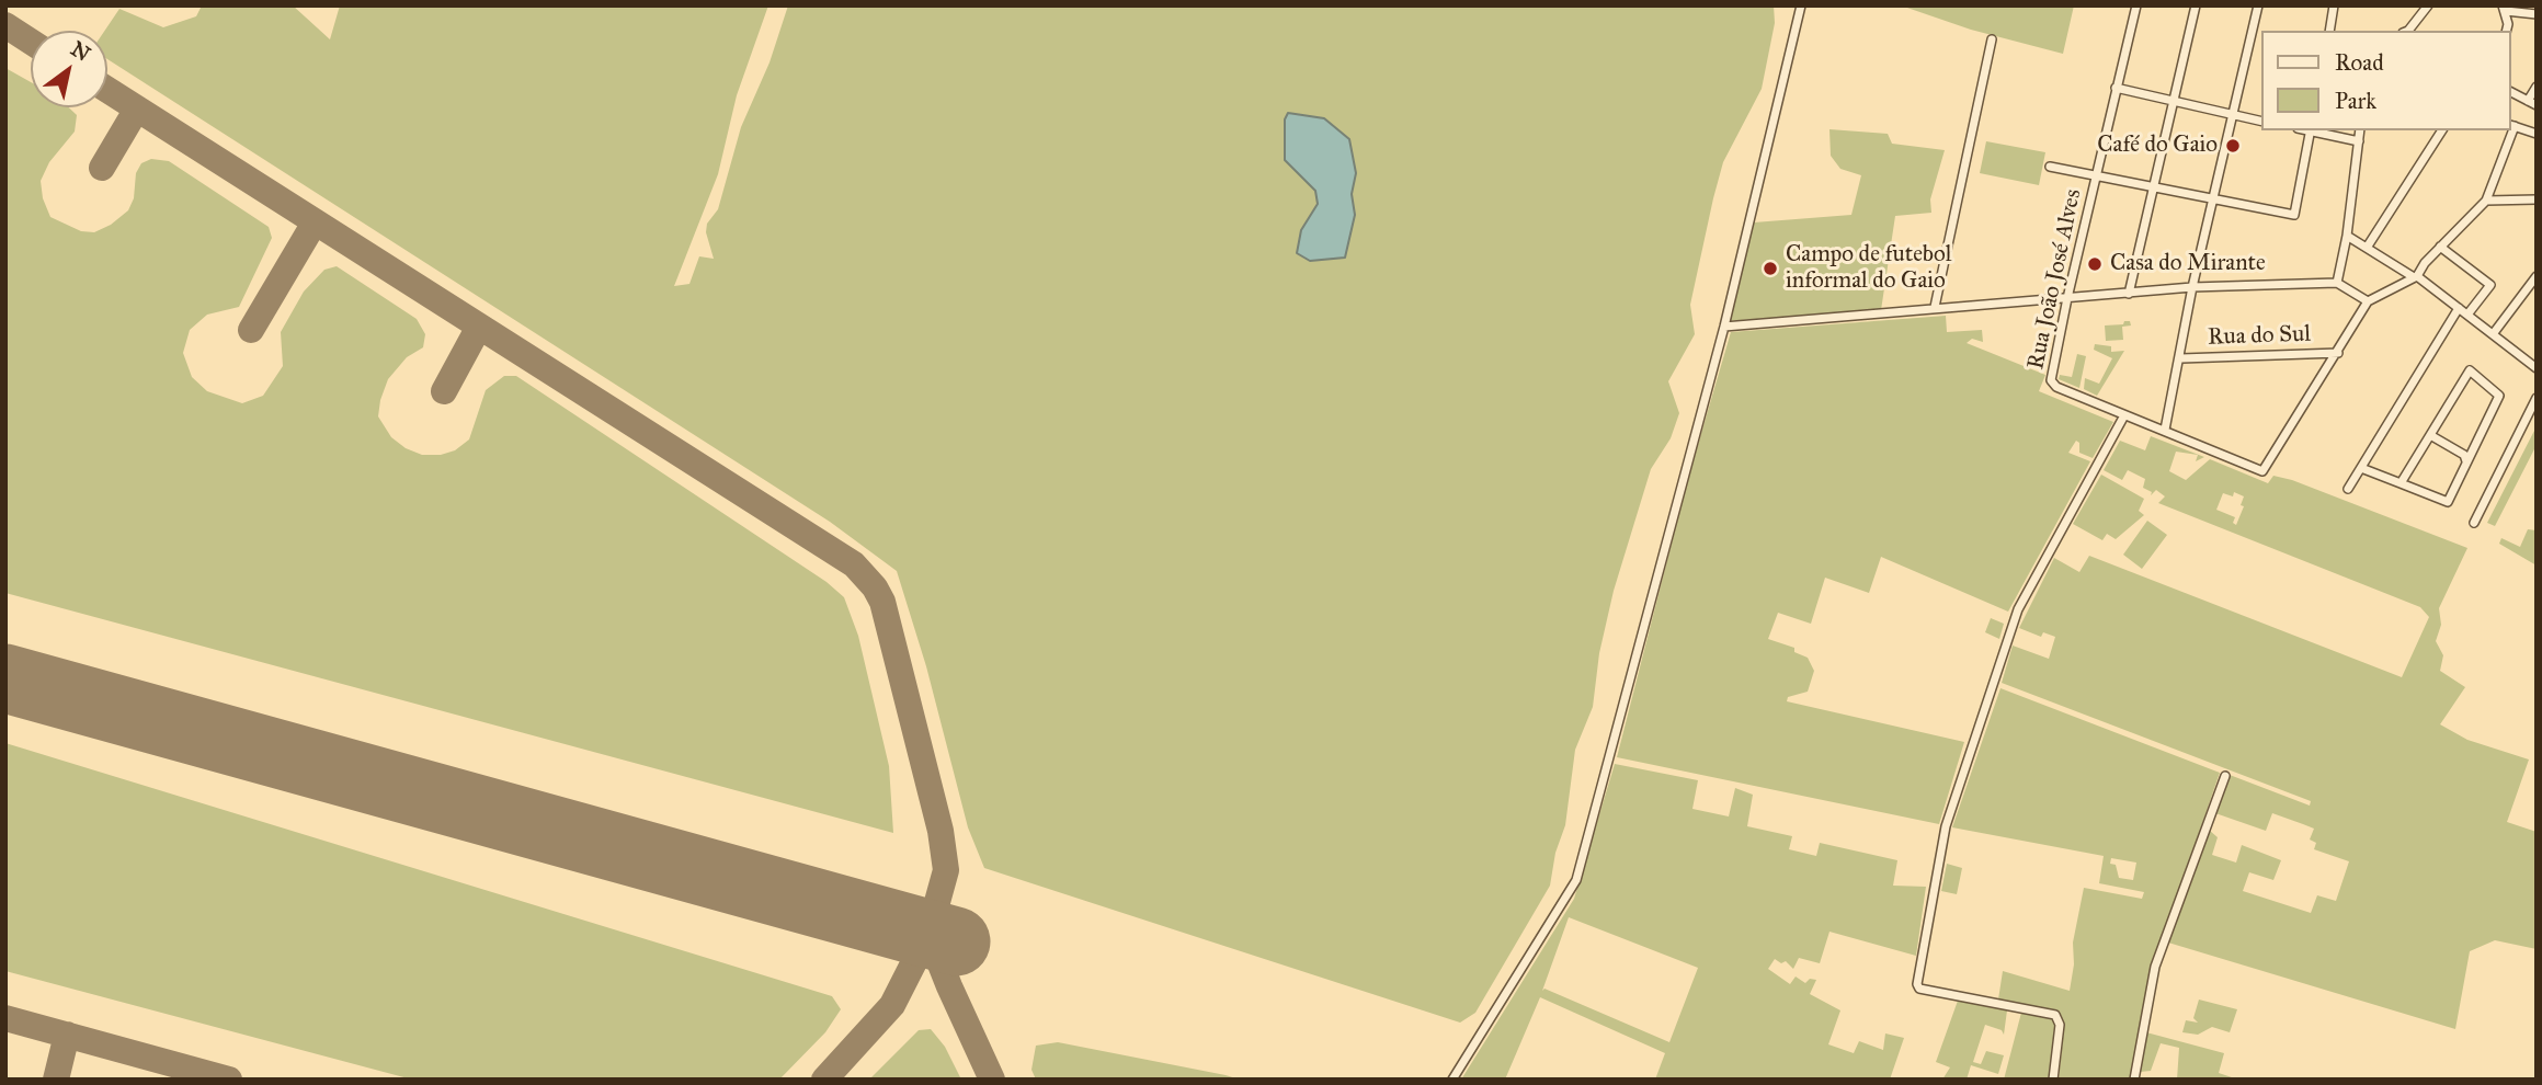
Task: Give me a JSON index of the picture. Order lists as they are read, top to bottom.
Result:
{
  "streets": {
    "street": ["Rua João José Alves", "Rua do Sul"]
  },
  "crossings": [
    ["Rua João José Alves", "Rua do Sul"]
  ],
  "places": ["Café do Gaio", "Casa do Mirante", "Campo de futebol informal do Gaio"],
  "legend": ["Road", "Park"],
  "north": "top right"
}
